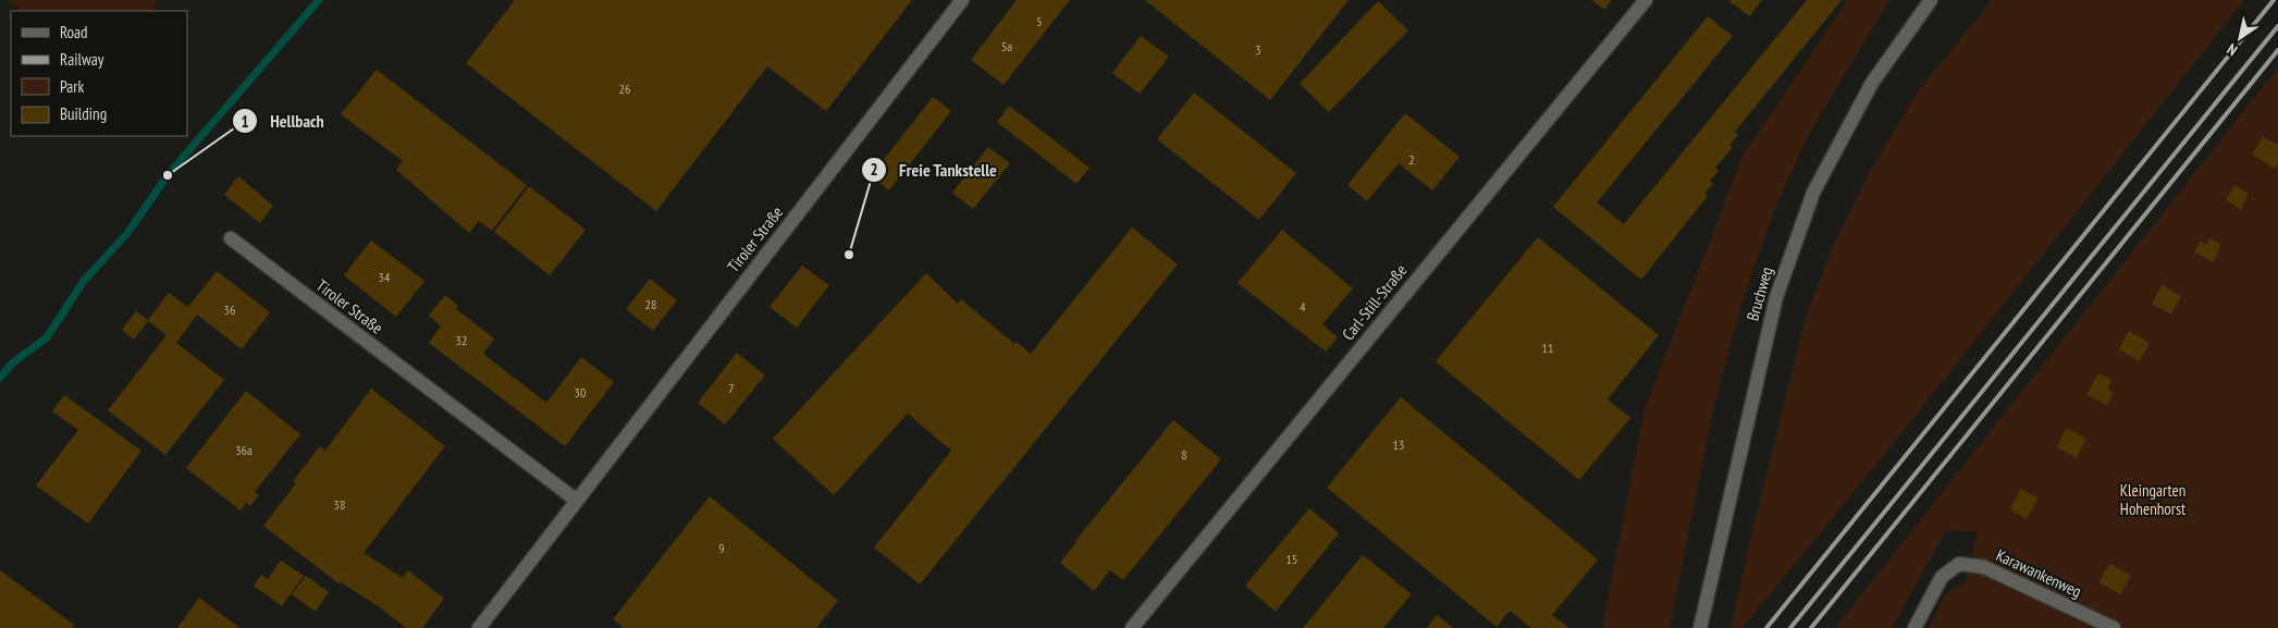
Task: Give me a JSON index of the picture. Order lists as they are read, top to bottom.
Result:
{
  "streets": {
    "street": [
      "Tiroler Straße",
      "Bruchweg",
      "Carl-Still-Straße",
      "Karawankenweg"
    ]
  },
  "parks": ["Kleingarten Hohenhorst"],
  "places": ["Hellbach", "Freie Tankstelle"],
  "house_numbers": [
    "5",
    "5a",
    "3",
    "26",
    "2",
    "34",
    "28",
    "4",
    "36",
    "32",
    "11",
    "7",
    "30",
    "13",
    "36a",
    "8",
    "38",
    "9",
    "15"
  ],
  "legend": [
    "Road",
    "Railway",
    "Park",
    "Building"
  ],
  "north": "bottom left"
}
